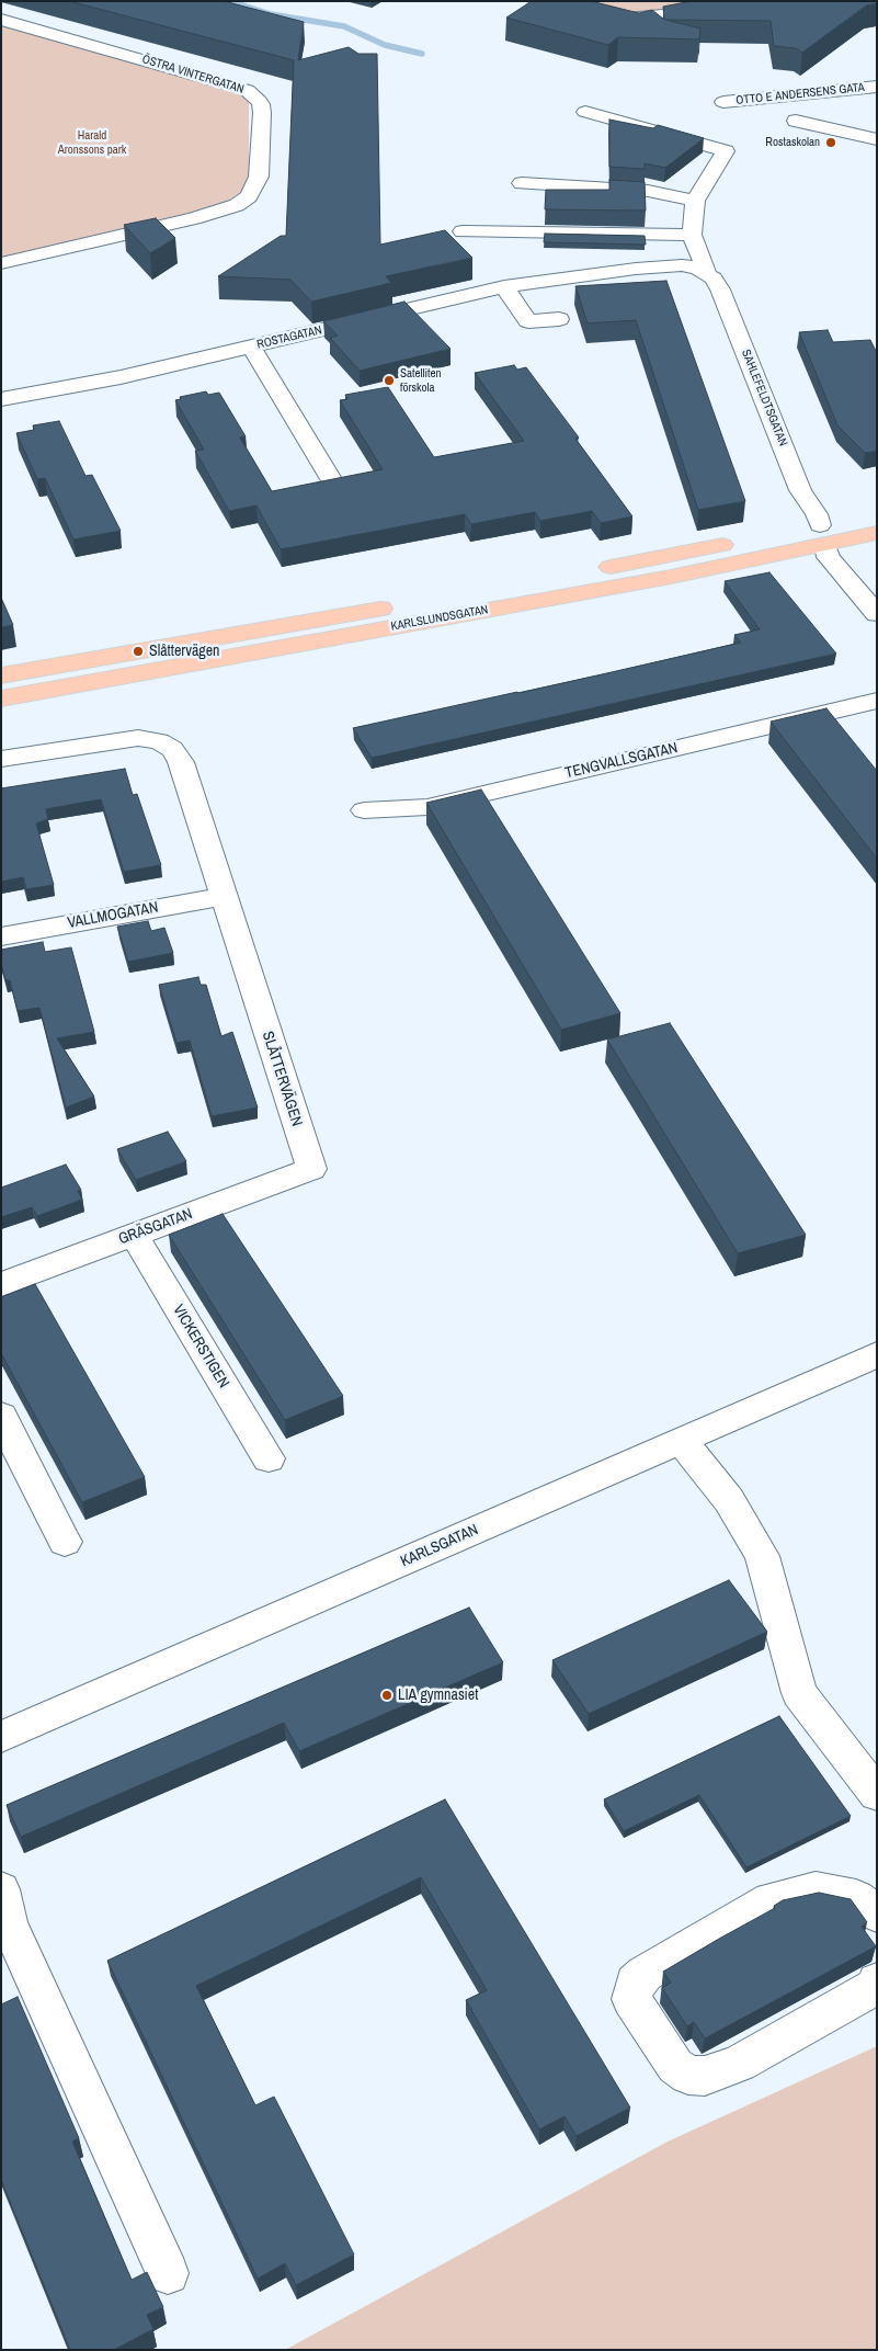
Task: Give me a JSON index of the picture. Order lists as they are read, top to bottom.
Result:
{
  "streets": {
    "main road": ["KARLSLUNDSGATAN"],
    "street": [
      "ÖSTRA VINTERGATAN",
      "OTTO E ANDERSENS GATA",
      "ROSTAGATAN",
      "SAHLEFELDTSGATAN",
      "TENGVALLSGATAN",
      "VALLMOGATAN",
      "SLÅTTERVÄGEN",
      "GRÄSGATAN",
      "VICKERSTIGEN",
      "KARLSGATAN"
    ]
  },
  "crossings": [
    ["ROSTAGATAN", "SAHLEFELDTSGATAN"],
    ["SAHLEFELDTSGATAN", "KARLSLUNDSGATAN"],
    ["VALLMOGATAN", "SLÅTTERVÄGEN"],
    ["SLÅTTERVÄGEN", "GRÄSGATAN"],
    ["GRÄSGATAN", "VICKERSTIGEN"]
  ],
  "parks": ["Harald Aronssons park"],
  "places": [
    "Rostaskolan",
    "Satelliten förskola",
    "Slåttervägen",
    "LIA gymnasiet"
  ]
}
